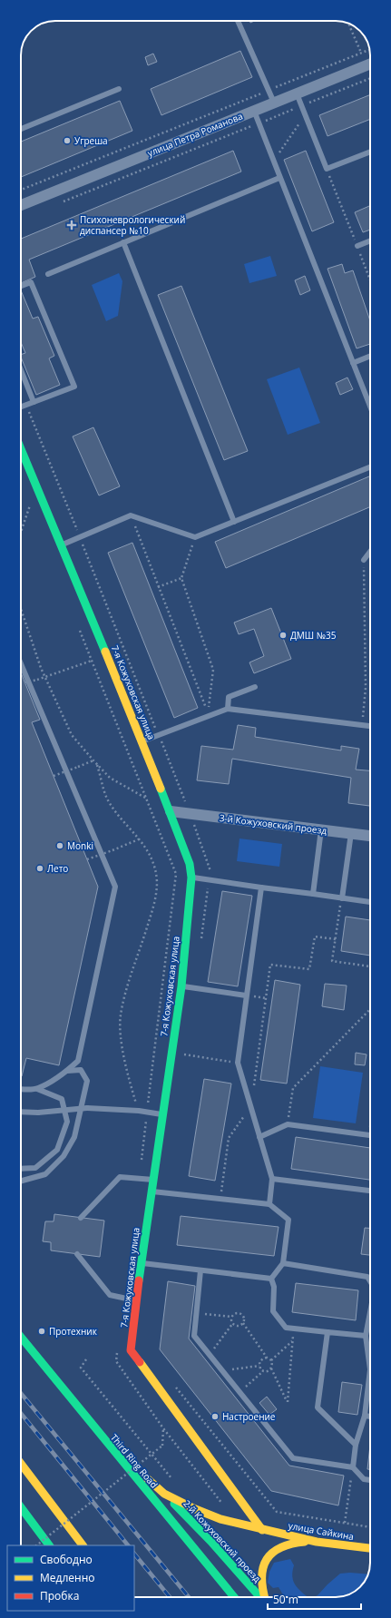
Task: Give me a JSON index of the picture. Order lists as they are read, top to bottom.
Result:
{
  "streets": {
    "street": [
      "улица Петра Романова",
      "7-я Кожуховская улица",
      "3-й Кожуховский проезд",
      "Third Ring Road",
      "улица Сайкина",
      "2-й Кожуховский проезд"
    ]
  },
  "crossings": [
    ["7-я Кожуховская улица", "3-й Кожуховский проезд"],
    ["7-я Кожуховская улица", "улица Сайкина"],
    ["улица Сайкина", "2-й Кожуховский проезд"]
  ],
  "places": {
    "other": [
      "Угреша",
      "ДМШ №35",
      "Monki",
      "Лето",
      "Протехник",
      "Настроение"
    ],
    "health": ["Психоневрологический диспансер №10"]
  },
  "legend": ["Свободно", "Медленно", "Пробка"],
  "scale_bar": "50 m"
}
